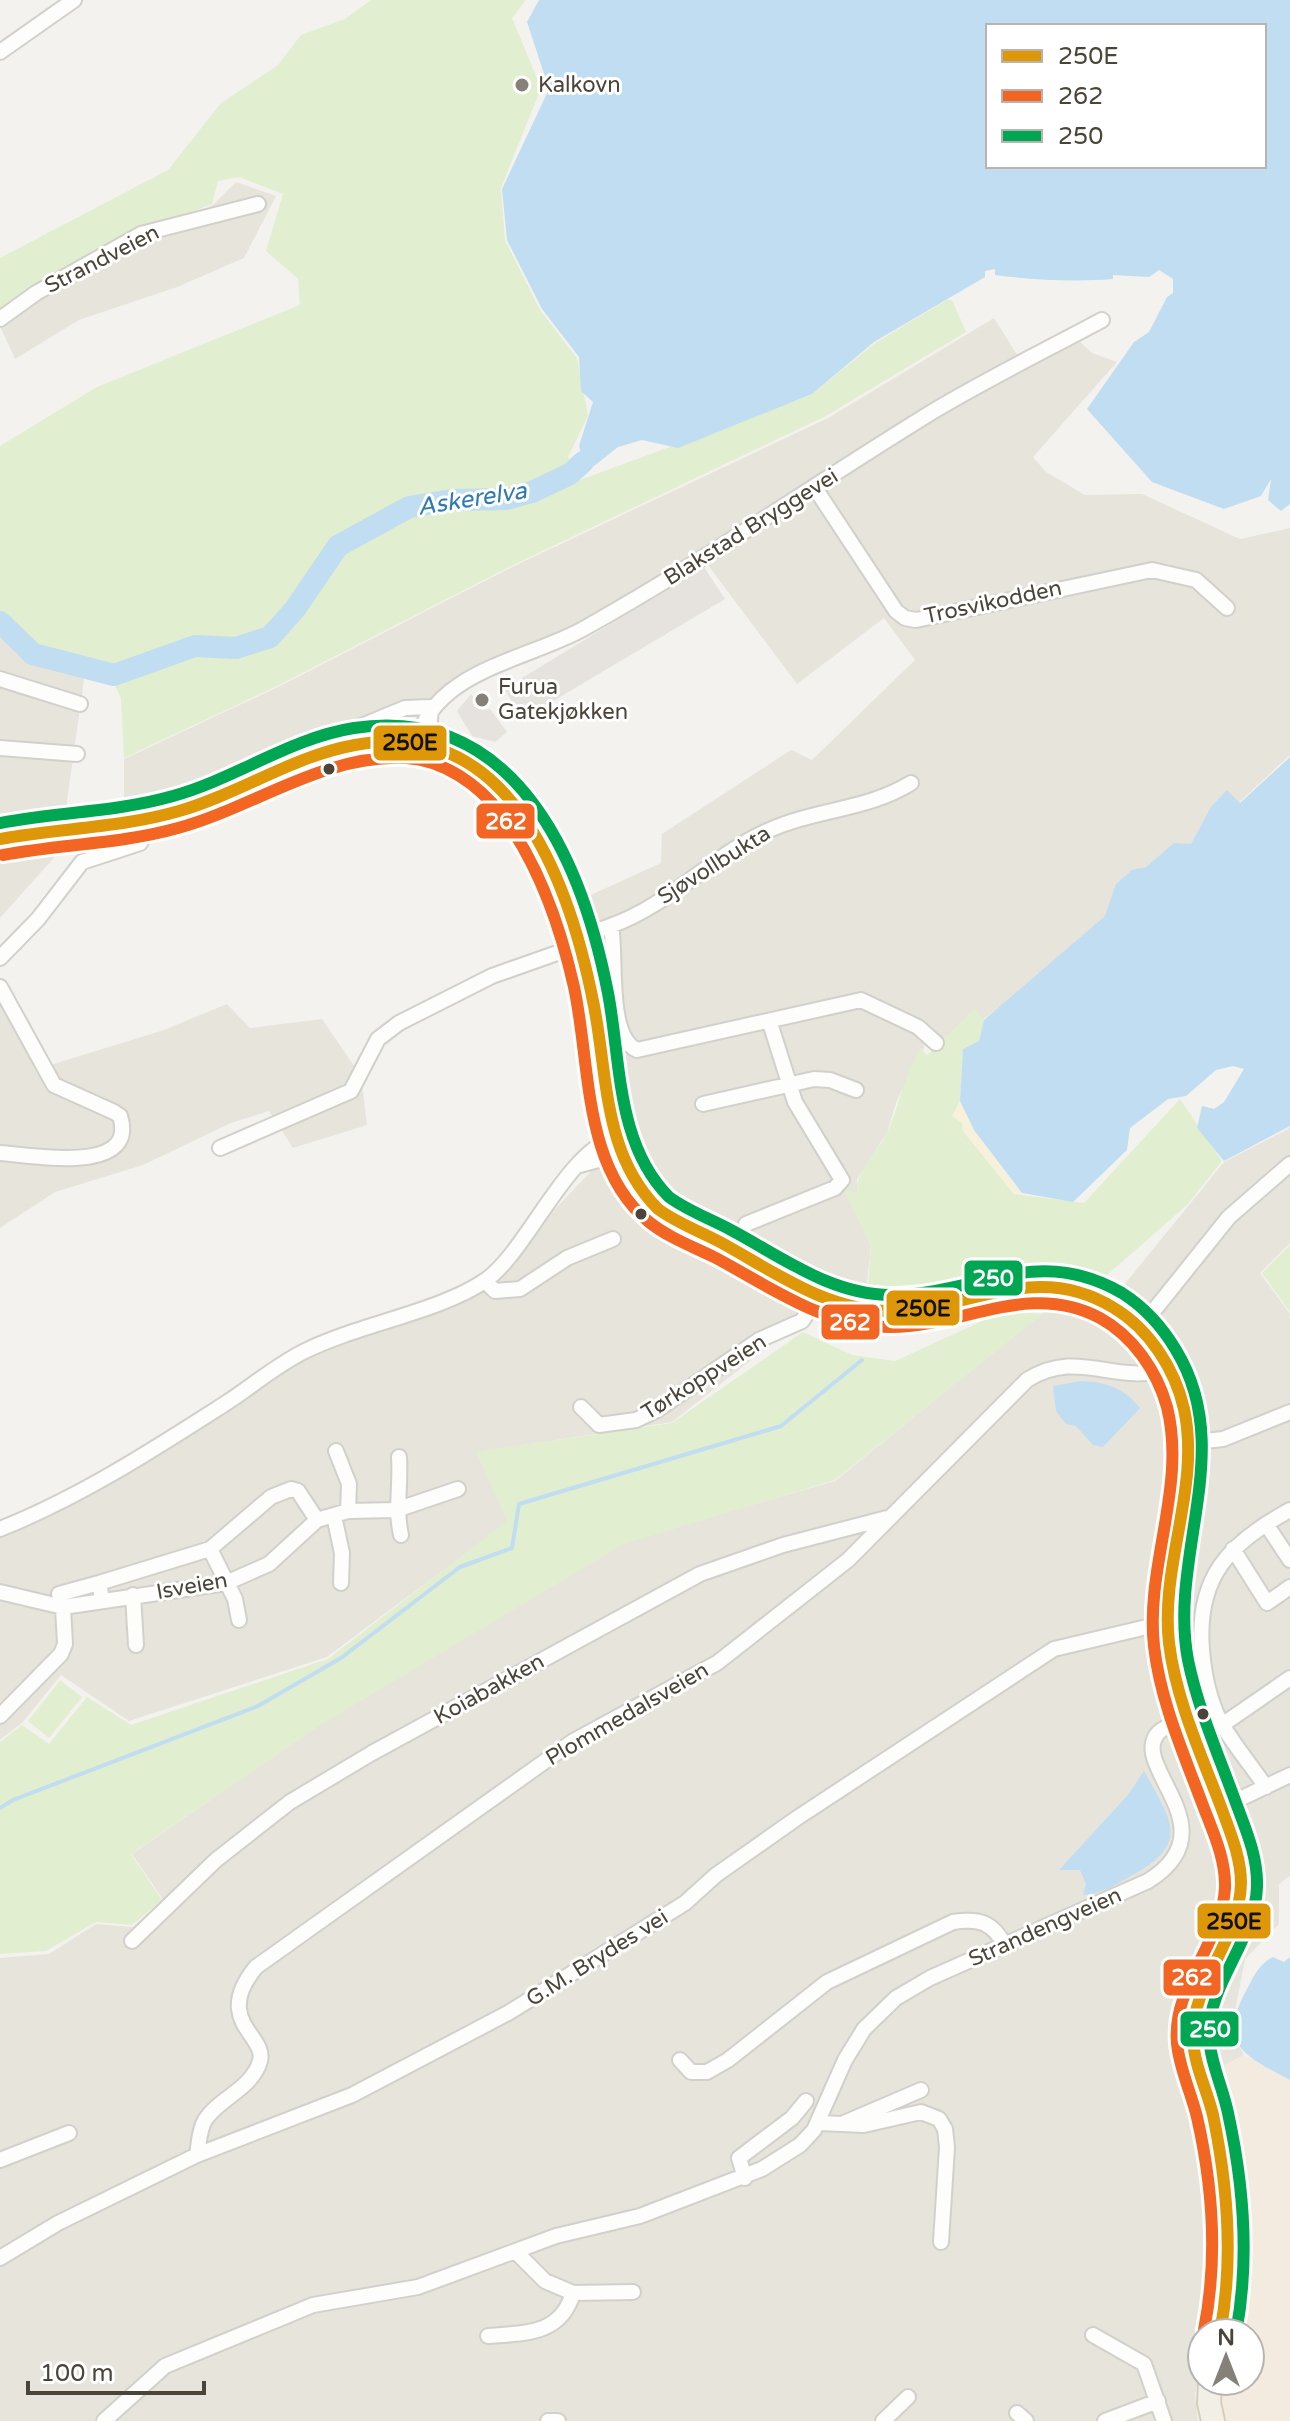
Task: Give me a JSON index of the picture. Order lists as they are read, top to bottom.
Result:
{
  "streets": {
    "street": [
      "Strandveien",
      "Blakstad Bryggevei",
      "Trosvikodden",
      "Sjøvollbukta",
      "Tørkoppveien",
      "Isveien",
      "Koiabakken",
      "Plommedalsveien",
      "Strandengveien",
      "G.M. Brydes vei"
    ]
  },
  "crossings": [
    ["Blakstad Bryggevei", "Trosvikodden"],
    ["Koiabakken", "Plommedalsveien"],
    ["Plommedalsveien", "G.M. Brydes vei"]
  ],
  "water": ["Askerelva"],
  "places": ["Kalkovn", "Furua Gatekjøkken"],
  "lines": ["transit line 250", "transit line 250E", "transit line 262"],
  "legend": ["250E", "262", "250"],
  "scale_bar": "100 m",
  "north": "top"
}
